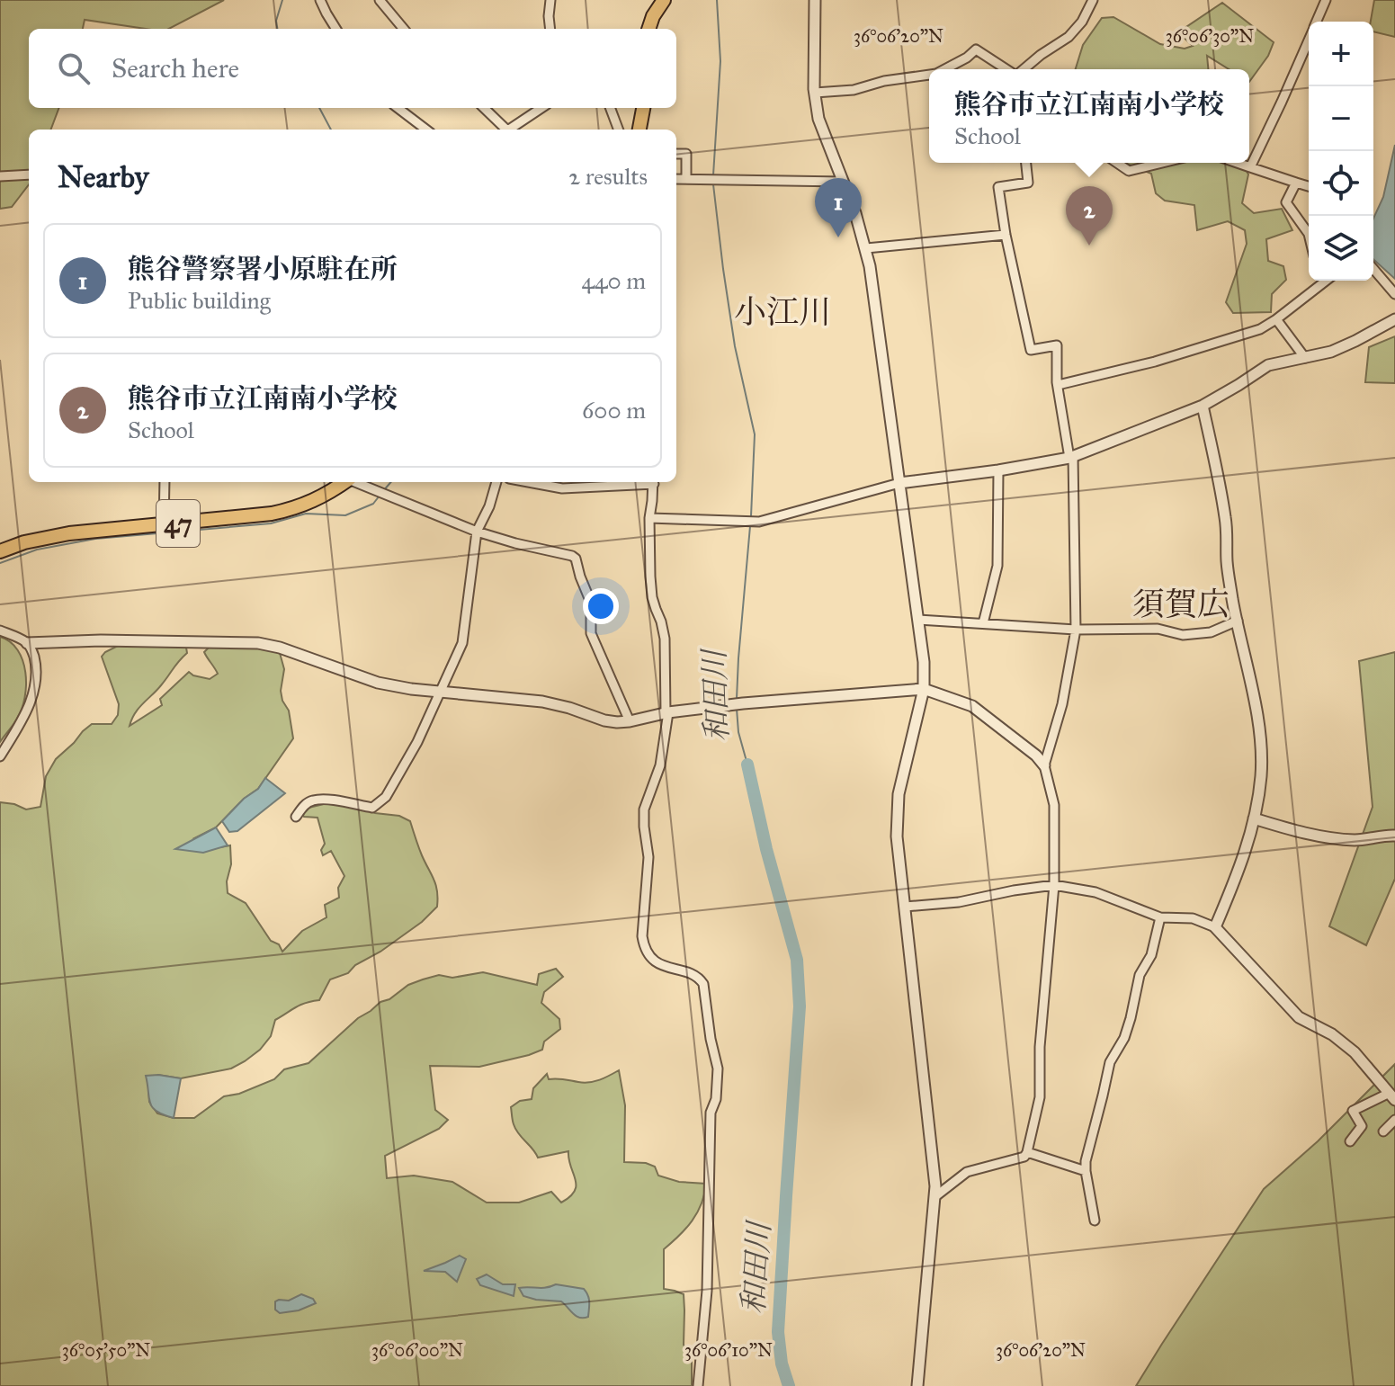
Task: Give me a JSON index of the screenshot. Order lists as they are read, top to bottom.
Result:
{
  "streets": {
    "main road": ["47"]
  },
  "districts": ["小江川", "須賀広"],
  "water": ["和田川"],
  "page": {
    "map_buttons": ["+", "−"],
    "search": "Search here",
    "popup": ["熊谷市立江南南小学校", "School"],
    "heading": ["Nearby", "2 results"],
    "pins": ["1", "2"],
    "list": [
      {
        "mark": "1",
        "name": "熊谷警察署小原駐在所",
        "note": "Public building",
        "value": "440 m"
      },
      {
        "mark": "2",
        "name": "熊谷市立江南南小学校",
        "note": "School",
        "value": "600 m"
      }
    ]
  },
  "coordinates": [
    "36°06'20\"N",
    "36°06'30\"N",
    "36°05'50\"N",
    "36°06'00\"N",
    "36°06'10\"N"
  ]
}
